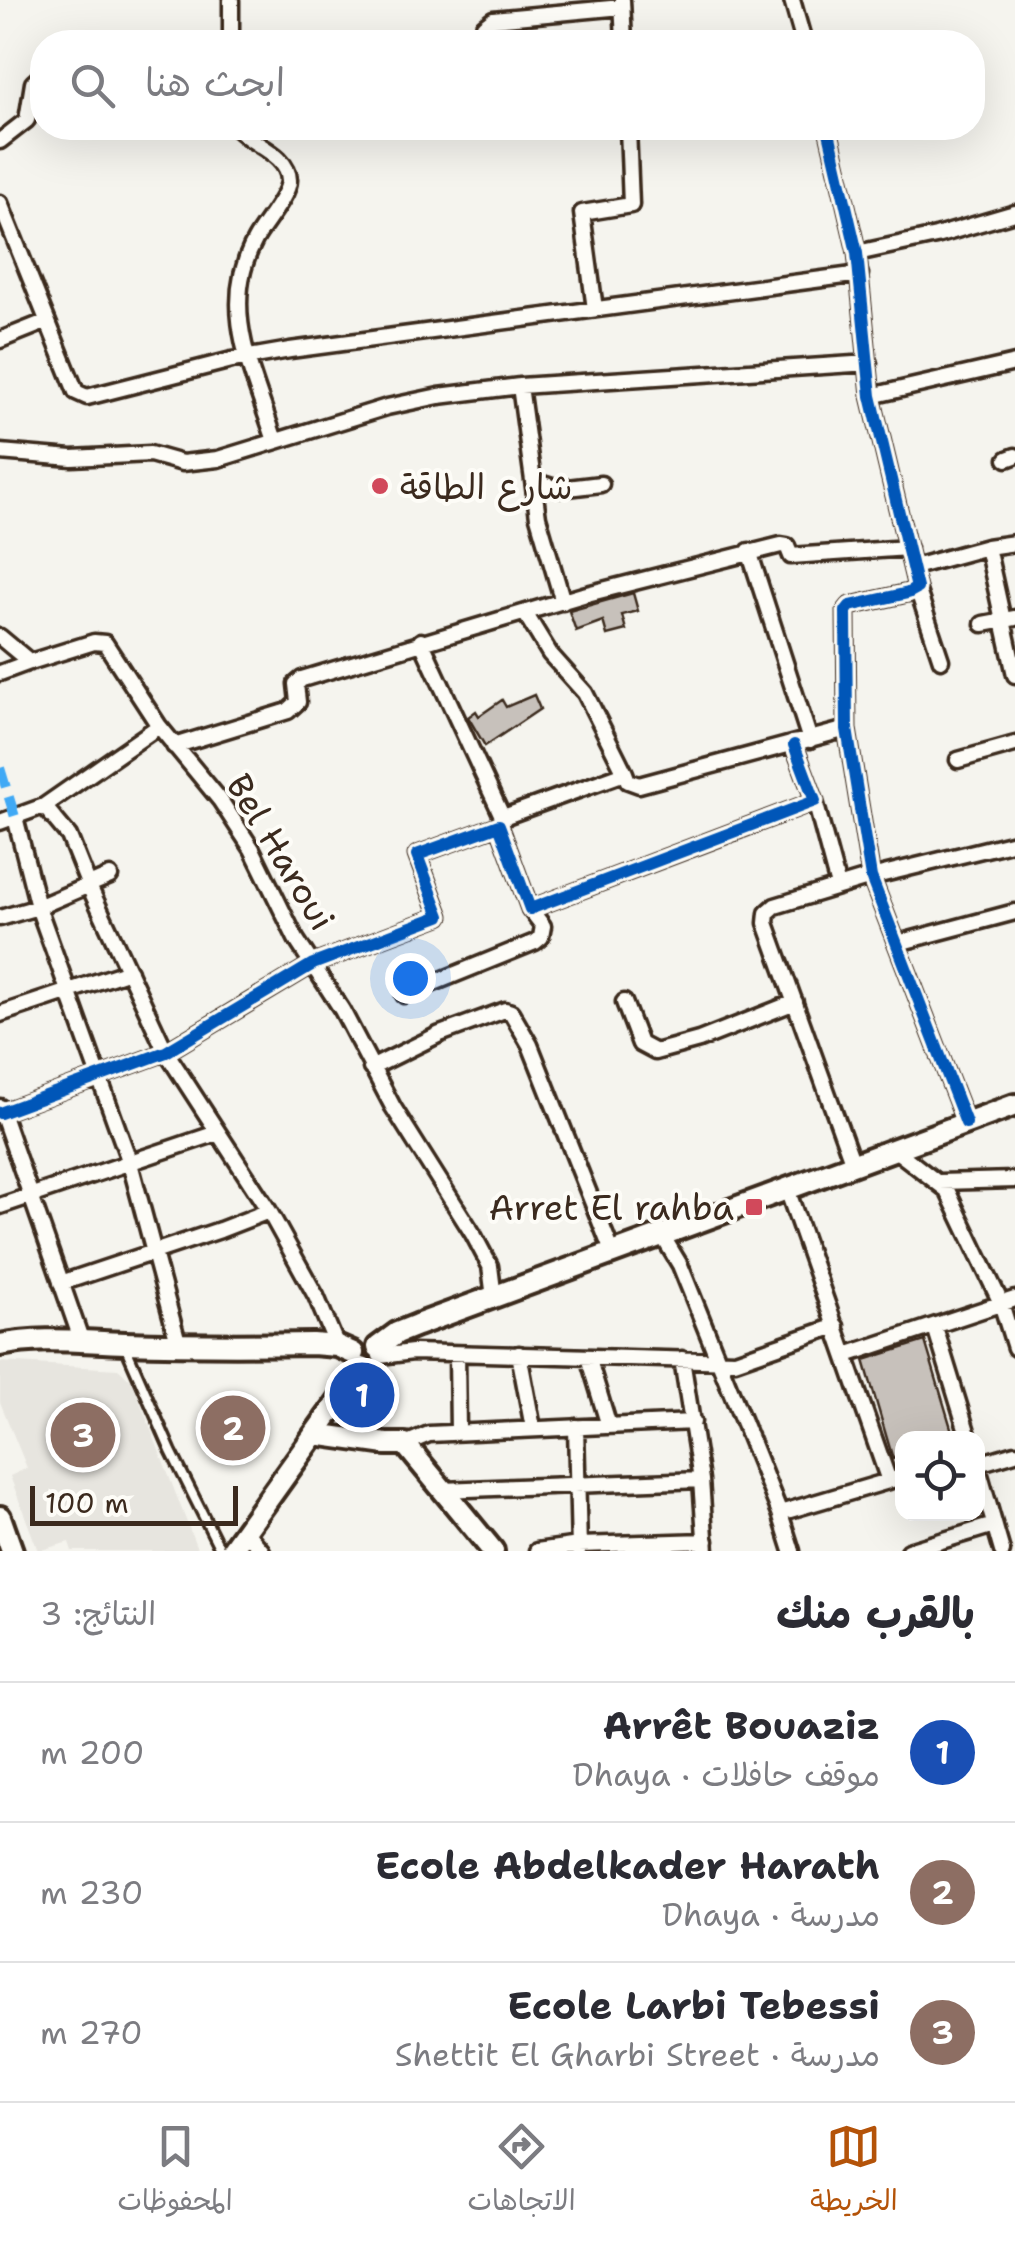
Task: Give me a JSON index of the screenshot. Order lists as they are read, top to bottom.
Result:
{
  "streets": {
    "street": ["Bel Haroui"]
  },
  "places": {
    "other": ["شارع الطاقة"],
    "transit": ["Arret El rahba"]
  },
  "scale_bar": "100 m",
  "page": {
    "search": "ابحث هنا",
    "pins": ["1", "2", "3"],
    "scale": "100 m",
    "heading": ["بالقرب منك", "النتائج: 3"],
    "list": [
      {
        "mark": "1",
        "name": "Arrêt Bouaziz",
        "note": "موقف حافلات · Dhaya",
        "value": "200 m"
      },
      {
        "mark": "2",
        "name": "Ecole Abdelkader Harath",
        "note": "مدرسة · Dhaya",
        "value": "230 m"
      },
      {
        "mark": "3",
        "name": "Ecole Larbi Tebessi",
        "note": "مدرسة · Shettit El Gharbi Street",
        "value": "270 m"
      }
    ],
    "nav": ["الخريطة", "الاتجاهات", "المحفوظات"]
  }
}
